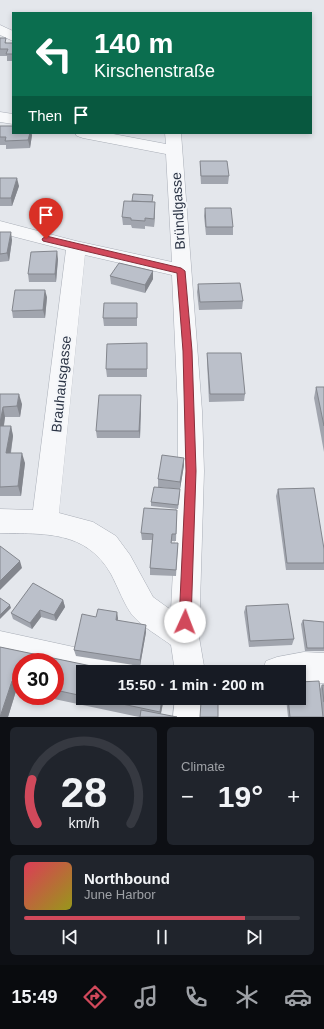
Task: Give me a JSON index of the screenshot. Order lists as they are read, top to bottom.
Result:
{
  "streets": {
    "street": ["Bründlgasse", "Brauhausgasse"]
  },
  "page": {
    "turn": ["140 m", "Kirschenstraße"],
    "then": "Then",
    "limit": "30",
    "trip": "15:50 · 1 min · 200 m",
    "tile": "Climate",
    "heat": ["−", "19°", "+"],
    "song": ["Northbound", "June Harbor"],
    "tabs": "15:49",
    "gauge": ["28", "km/h"]
  }
}
